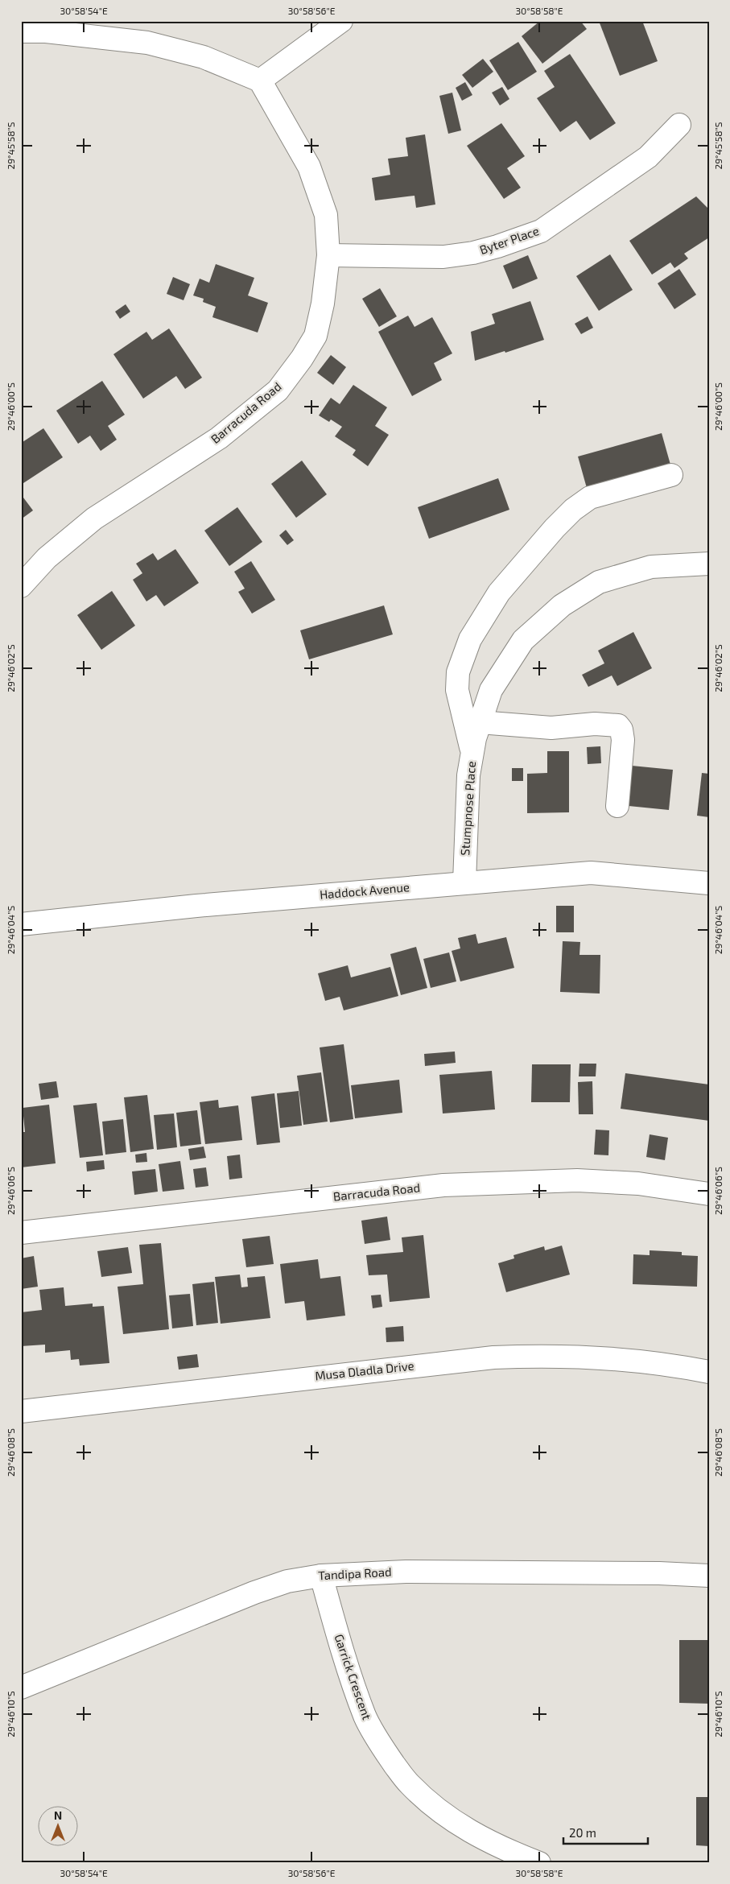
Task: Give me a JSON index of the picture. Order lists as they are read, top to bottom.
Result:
{
  "streets": {
    "street": [
      "Byter Place",
      "Barracuda Road",
      "Stumpnose Place",
      "Haddock Avenue",
      "Musa Dladla Drive",
      "Tandipa Road",
      "Garrick Crescent"
    ]
  },
  "crossings": [
    ["Byter Place", "Barracuda Road"],
    ["Stumpnose Place", "Haddock Avenue"],
    ["Tandipa Road", "Garrick Crescent"]
  ],
  "scale_bar": "20 m",
  "north": "top",
  "coordinates": [
    "30°58'54\"E",
    "30°58'56\"E",
    "30°58'58\"E",
    "29°45'58\"S",
    "29°46'00\"S",
    "29°46'02\"S",
    "29°46'04\"S",
    "29°46'06\"S",
    "29°46'08\"S",
    "29°46'10\"S"
  ]
}
